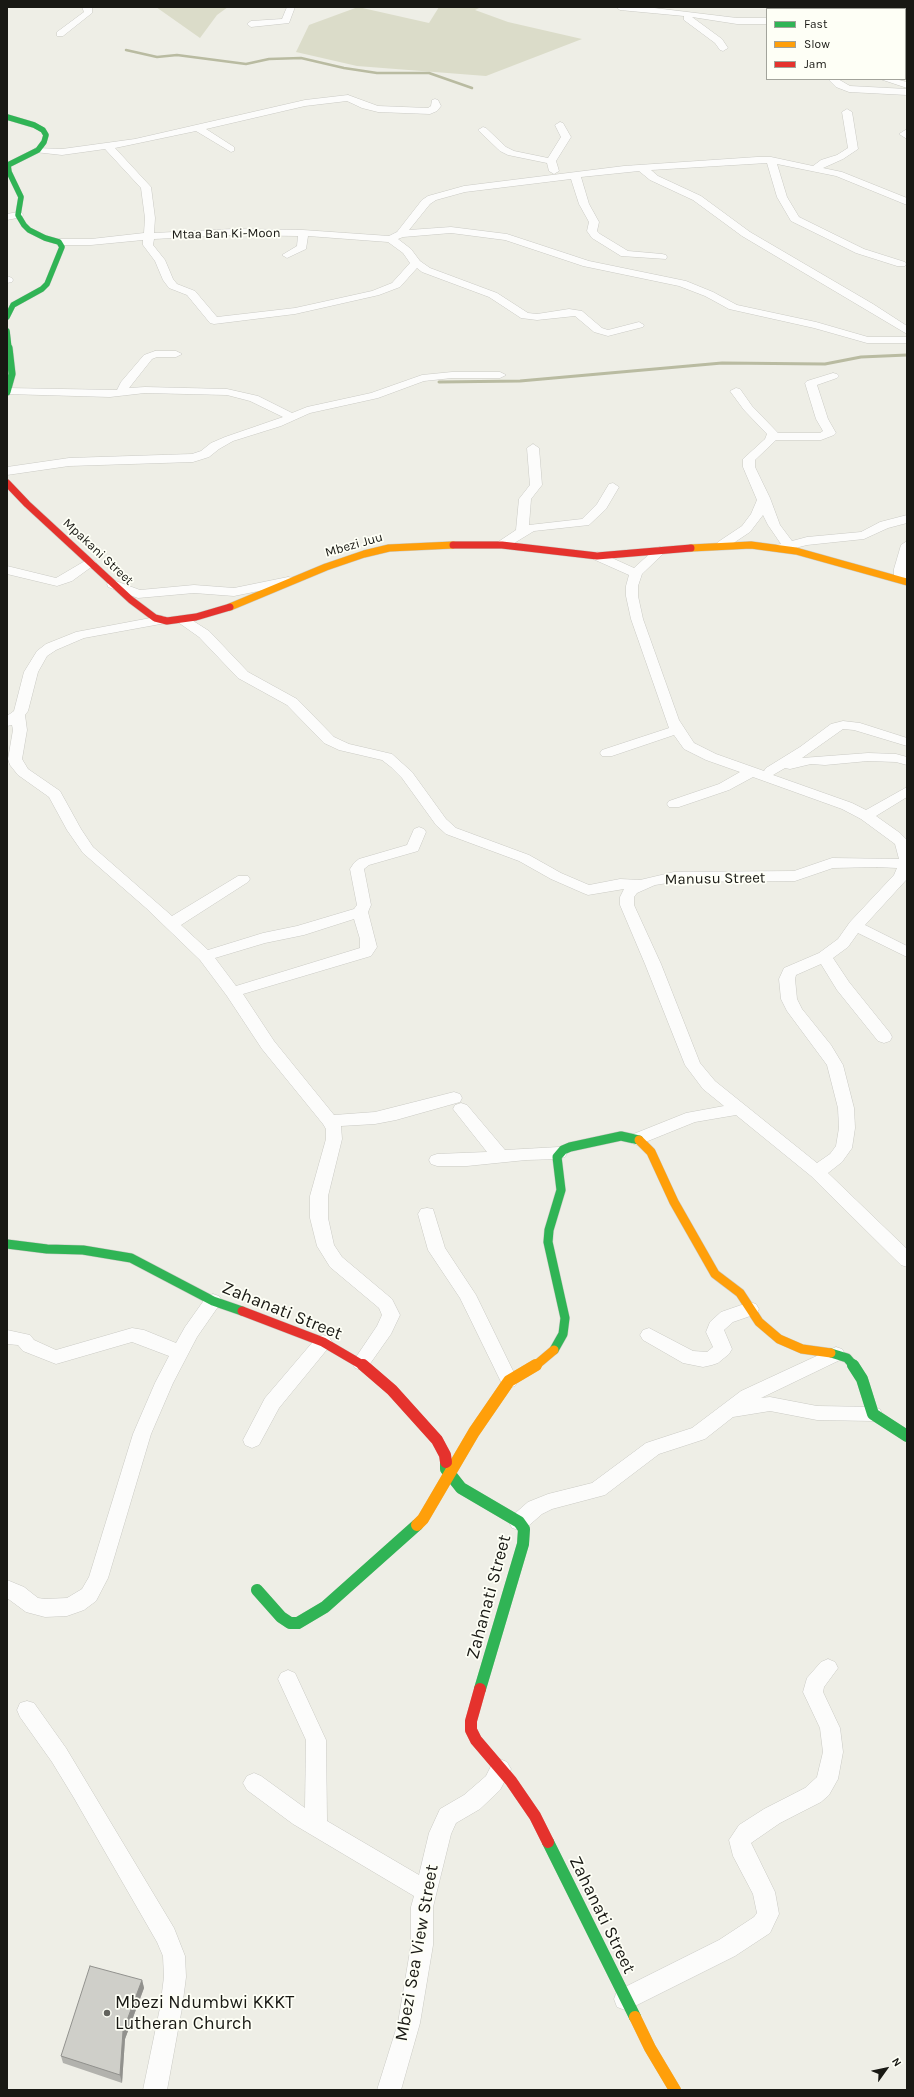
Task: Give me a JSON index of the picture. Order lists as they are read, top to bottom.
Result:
{
  "streets": {
    "street": [
      "Mtaa Ban Ki-Moon",
      "Mbezi Juu",
      "Mpakani Street",
      "Manusu Street",
      "Zahanati Street",
      "Mbezi Sea View Street"
    ]
  },
  "crossings": [
    ["Zahanati Street", "Mbezi Sea View Street"]
  ],
  "places": ["Mbezi Ndumbwi KKKT Lutheran Church"],
  "legend": ["Fast", "Slow", "Jam"],
  "north": "top right"
}
